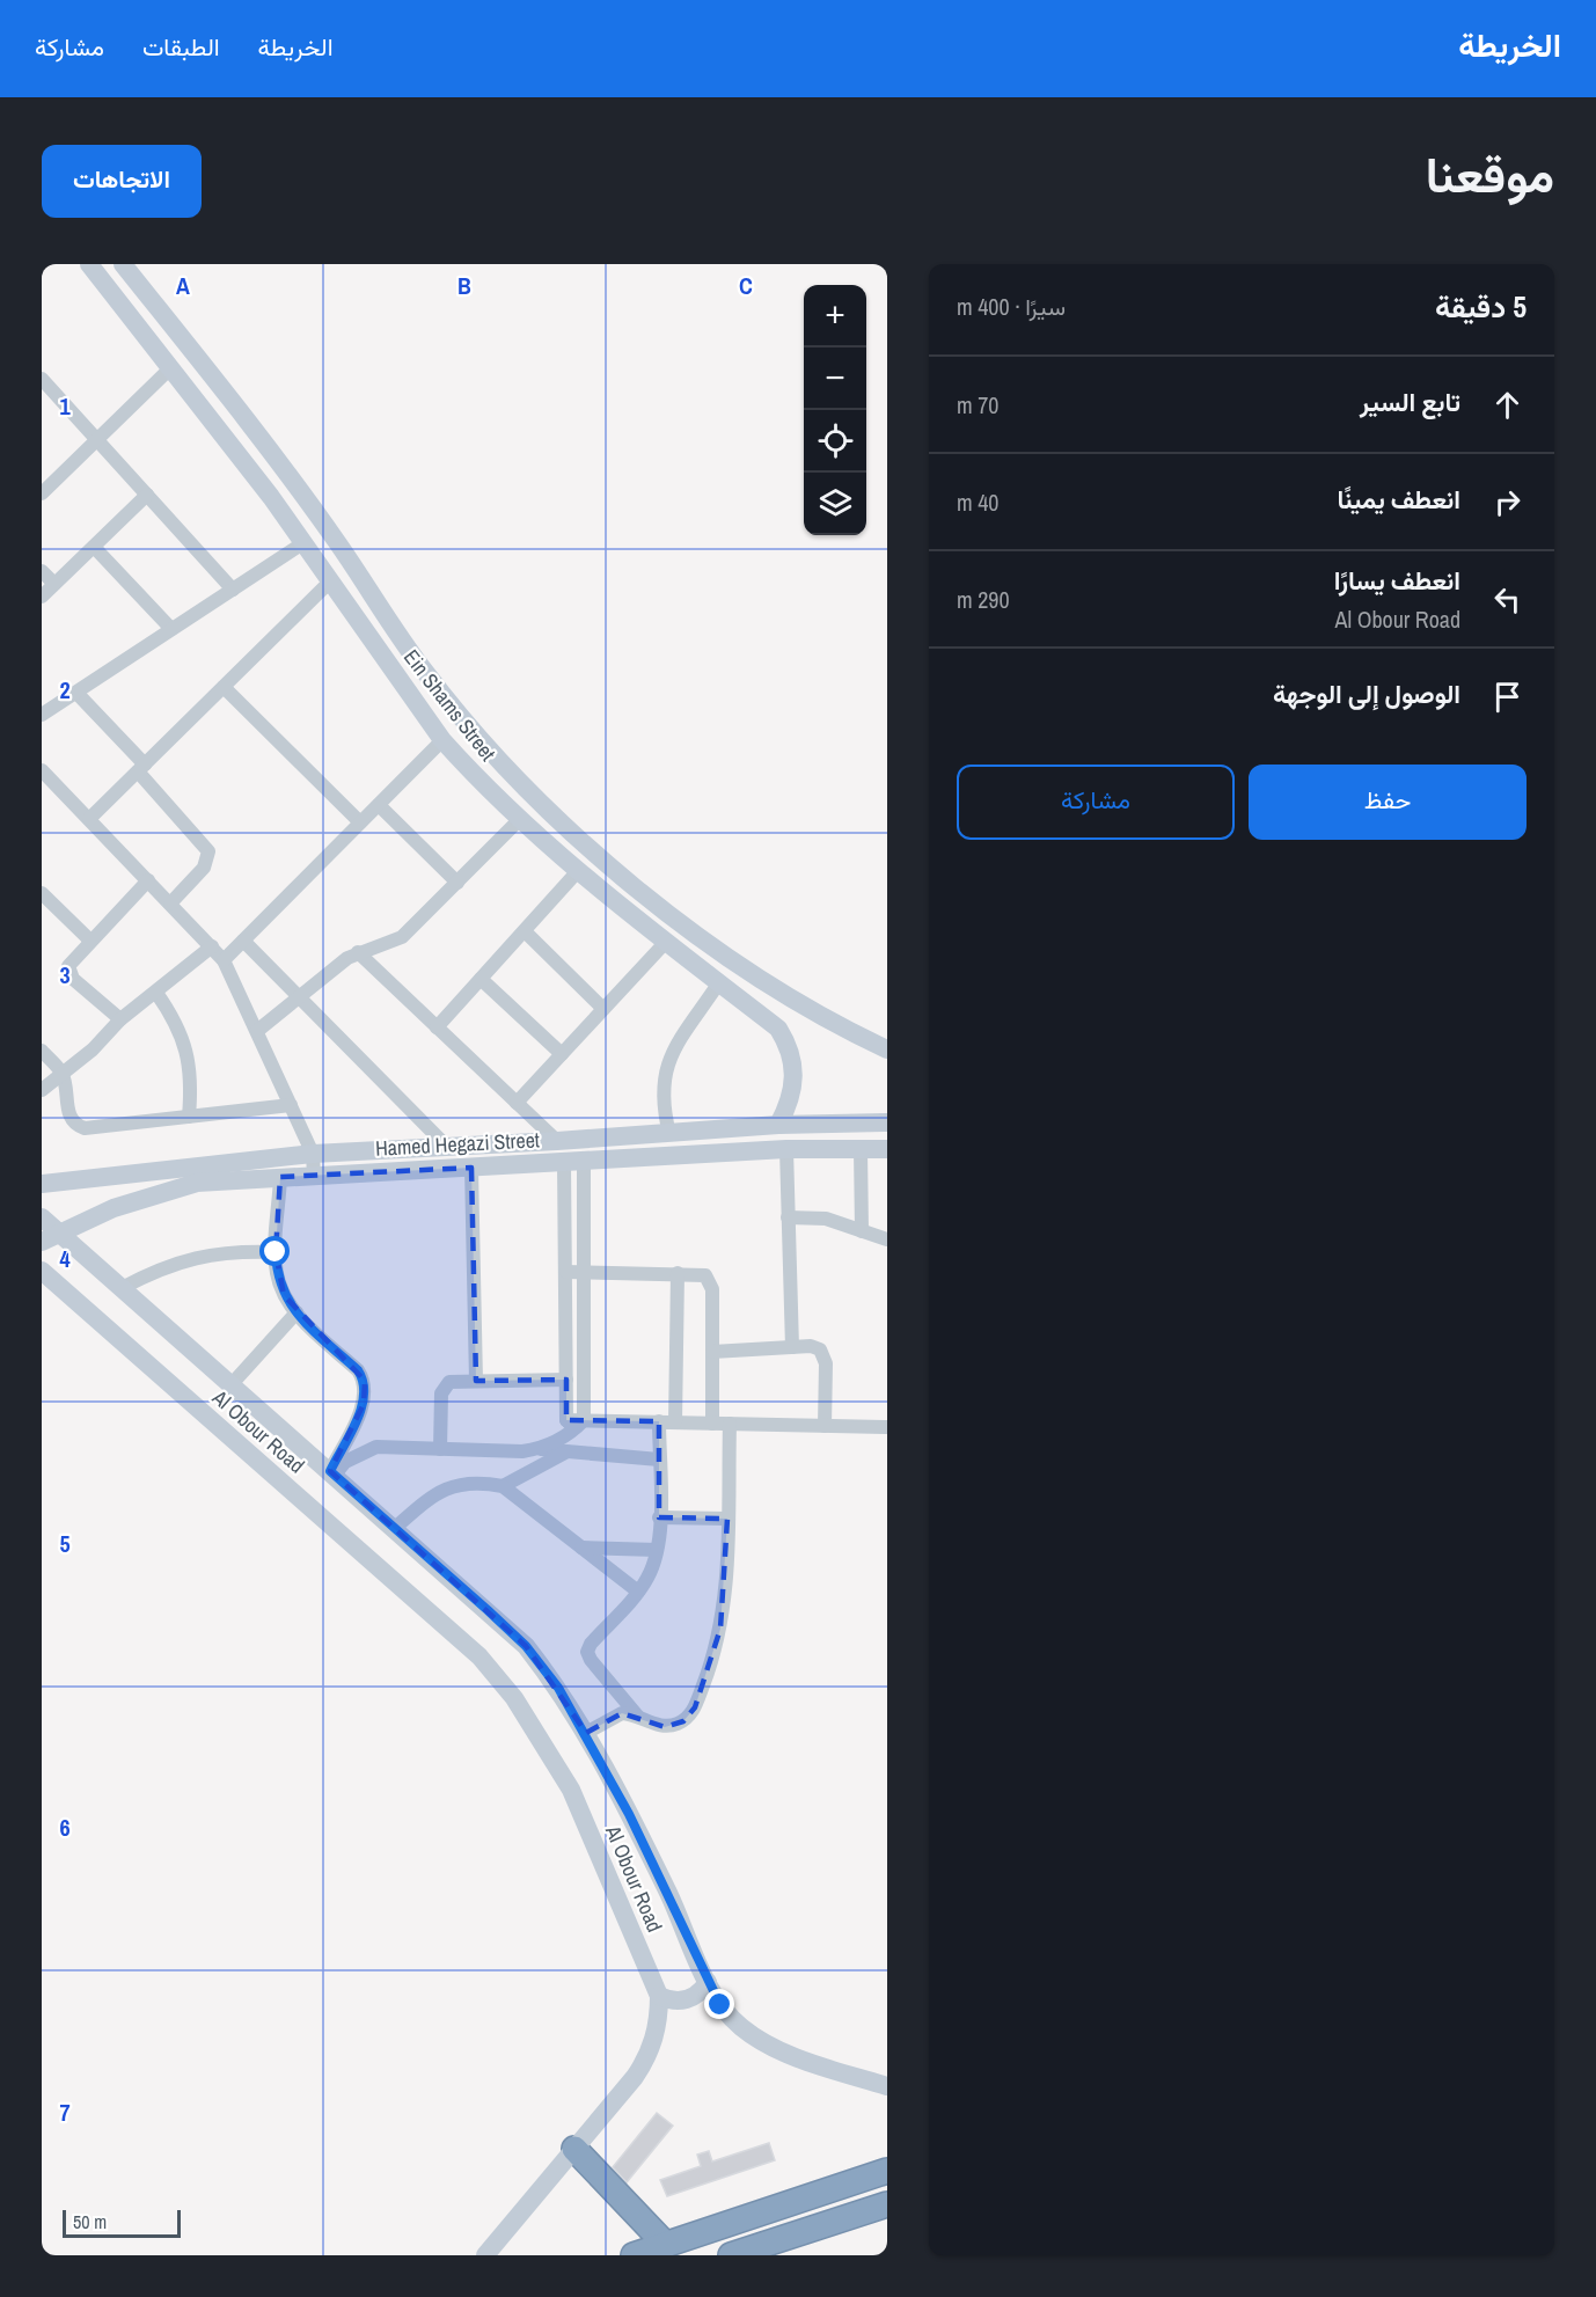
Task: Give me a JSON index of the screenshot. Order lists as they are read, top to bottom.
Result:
{
  "streets": {
    "street": ["Ein Shams Street", "Hamed Hegazi Street", "Al Obour Road"]
  },
  "crossings": [
    ["Ein Shams Street", "Hamed Hegazi Street"],
    ["Hamed Hegazi Street", "Al Obour Road"]
  ],
  "scale_bar": "50 m",
  "page": {
    "header": "الخريطة",
    "nav": ["الخريطة", "الطبقات", "مشاركة"],
    "title": "موقعنا",
    "buttons": [
      "الاتجاهات",
      ["حفظ", "مشاركة"]
    ],
    "heading": ["5 دقيقة", "سيرًا · 400 m"],
    "map_buttons": ["+", "−"],
    "list": [
      ["تابع السير", "70 m"],
      ["انعطف يمينًا", "40 m"],
      ["انعطف يسارًا", "Al Obour Road", "290 m"],
      "الوصول إلى الوجهة"
    ],
    "scale": "50 m"
  },
  "grid": {
    "columns": ["A", "B", "C"],
    "rows": [
      "1",
      "2",
      "3",
      "4",
      "5",
      "6",
      "7"
    ]
  }
}
